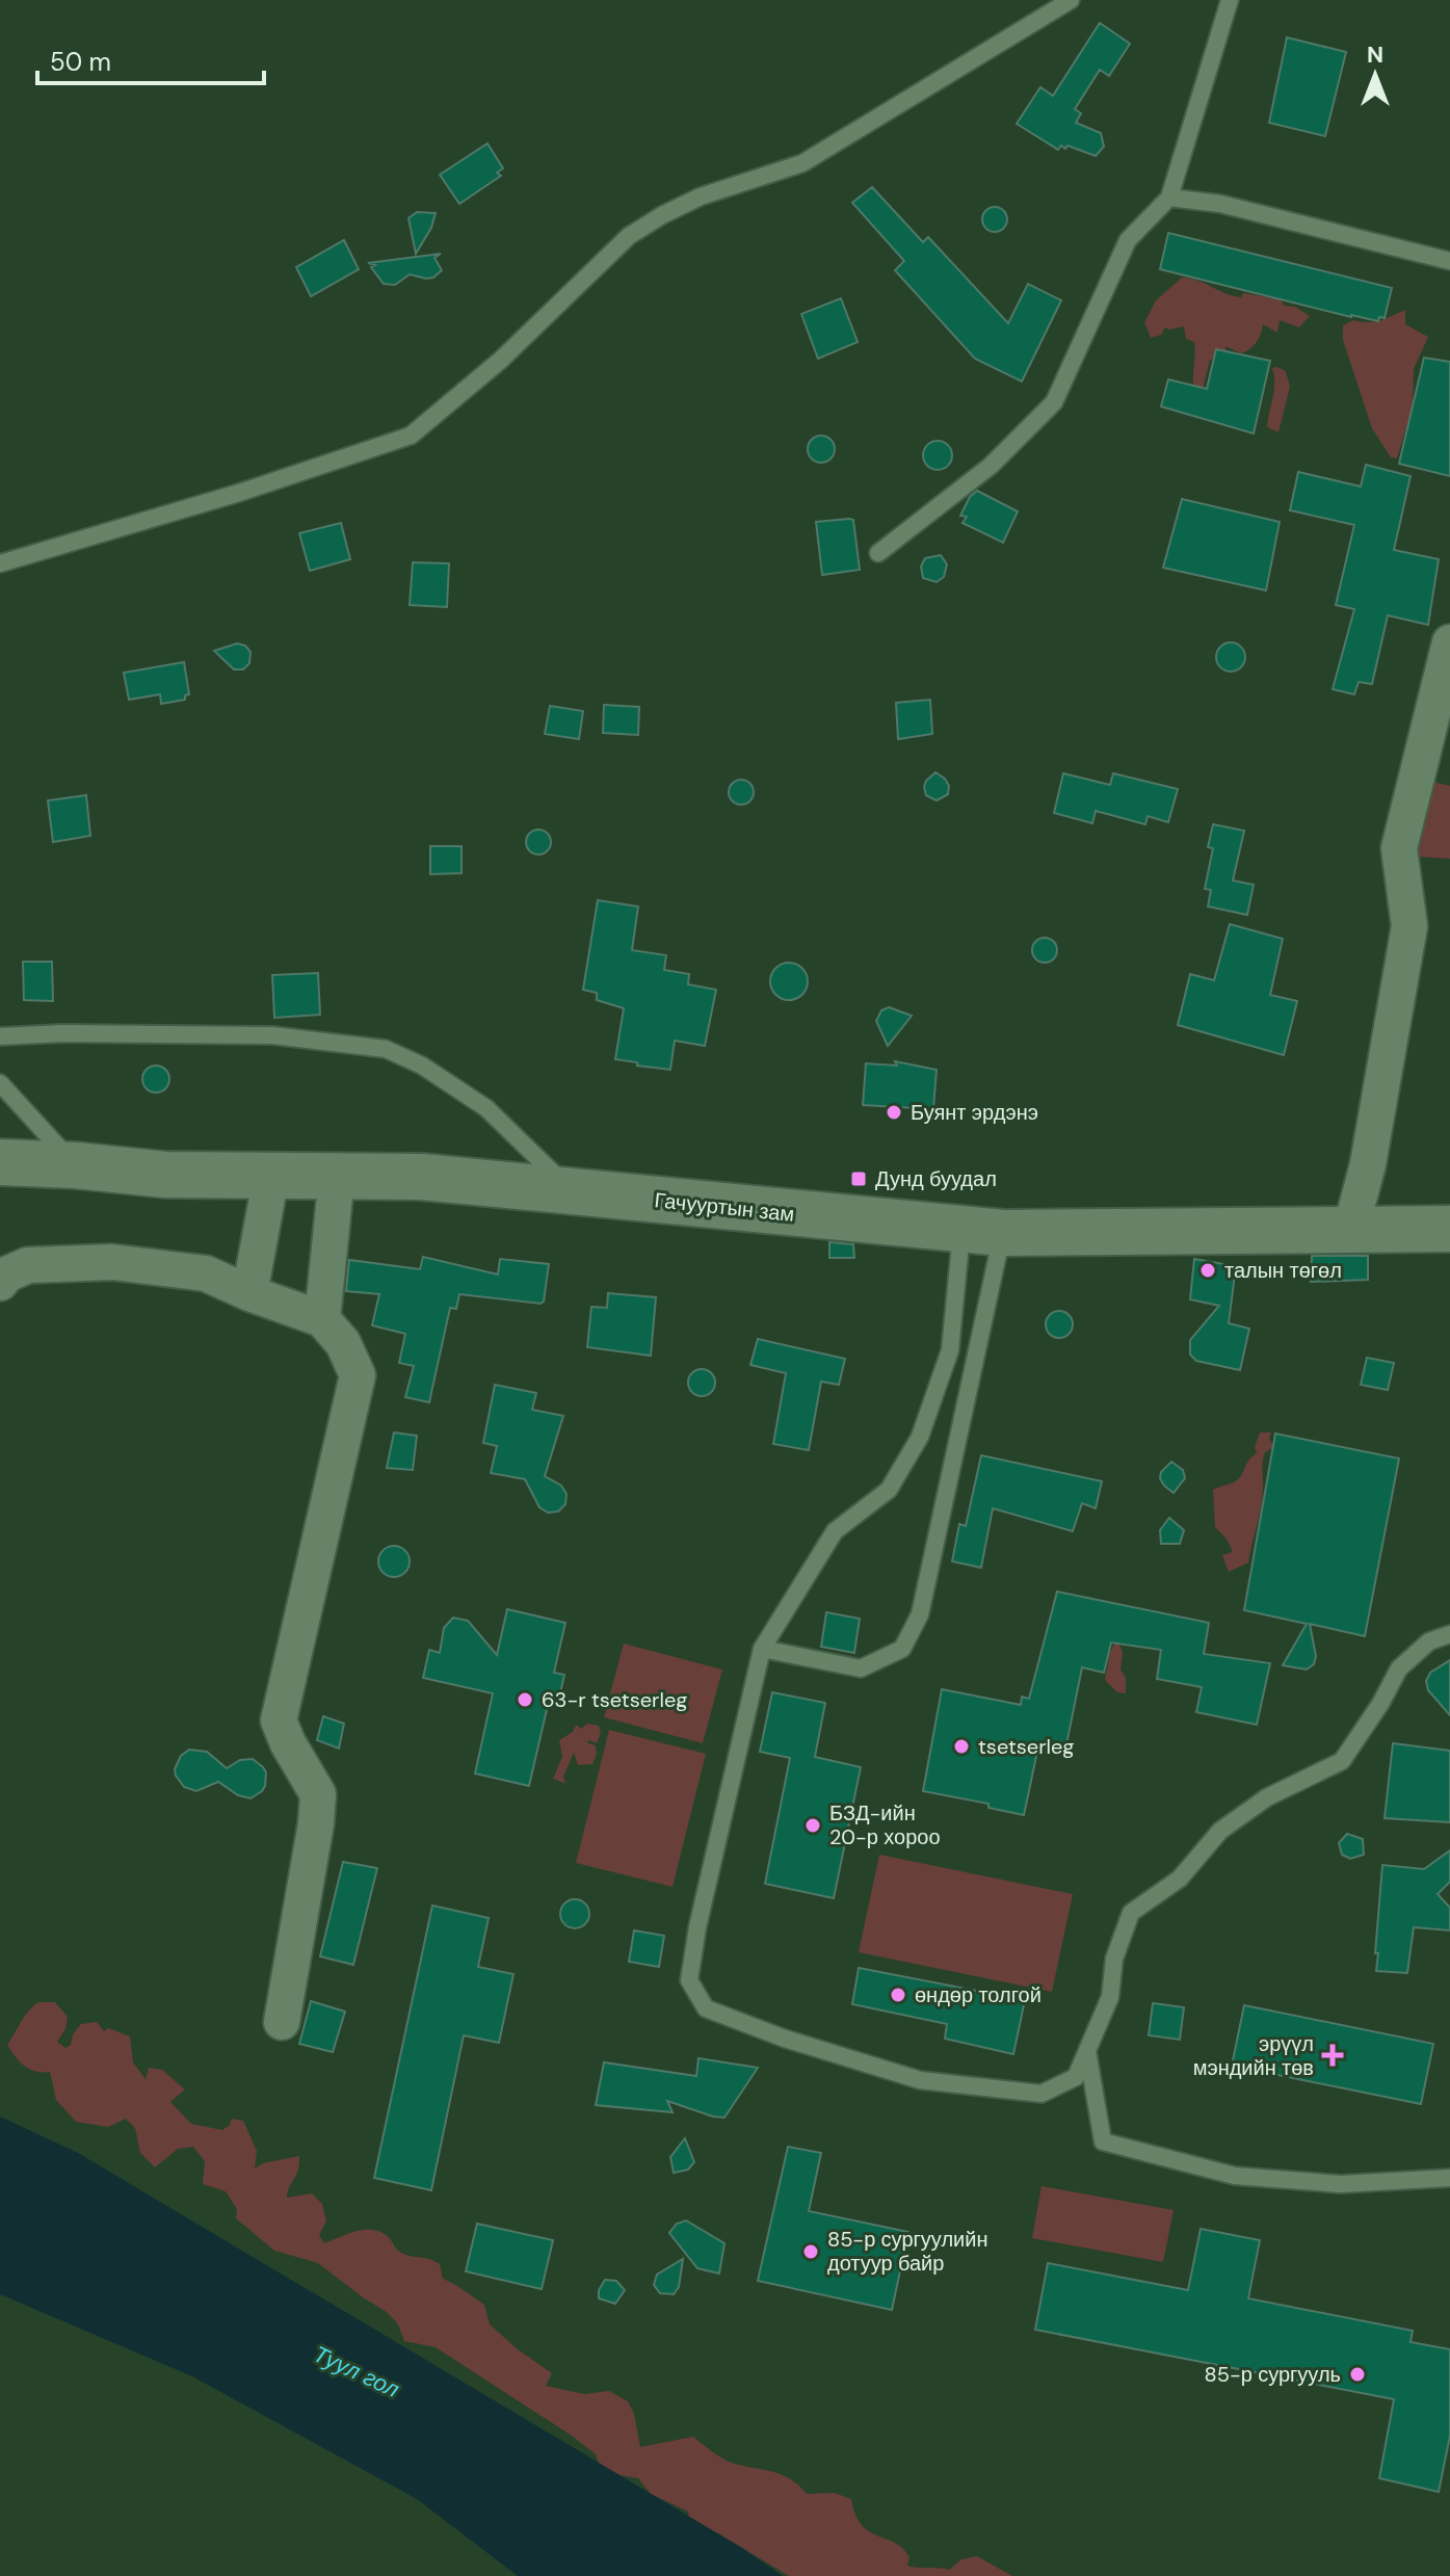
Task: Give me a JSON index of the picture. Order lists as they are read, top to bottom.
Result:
{
  "streets": {
    "main road": ["Гачууртын зам"]
  },
  "water": ["Туул гол"],
  "places": {
    "other": [
      "Буянт эрдэнэ",
      "талын төгөл",
      "63-r tsetserleg",
      "tsetserleg",
      "БЗД-ийн 20-р хороо",
      "өндөр толгой",
      "85-р сургуулийн дотуур байр",
      "85-р сургууль"
    ],
    "transit": ["Дунд буудал"],
    "health": ["эрүүл мэндийн төв"]
  },
  "scale_bar": "50 m",
  "north": "top"
}
